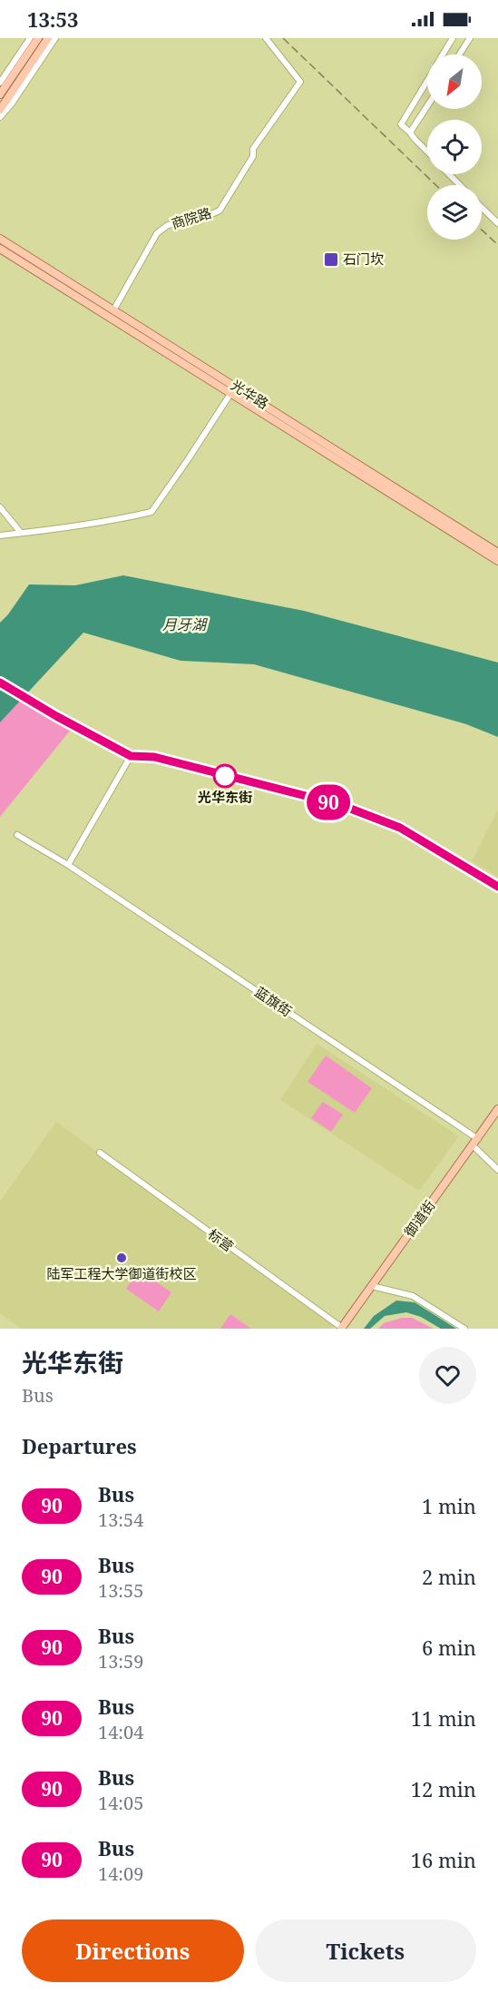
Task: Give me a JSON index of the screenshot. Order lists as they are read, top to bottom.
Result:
{
  "streets": {
    "main road": ["光华路", "御道街"],
    "street": ["商院路", "蓝旗街", "标营"]
  },
  "crossings": [
    ["商院路", "光华路"],
    ["蓝旗街", "御道街"],
    ["御道街", "标营"]
  ],
  "water": ["月牙湖"],
  "places": {
    "transit": ["石门坎"],
    "other": ["光华东街", "陆军工程大学御道街校区"]
  },
  "lines": ["bus line 90"],
  "north": "bottom left",
  "page": {
    "status": "13:53",
    "on_map": "90",
    "heading": [
      ["光华东街", "Bus"],
      "Departures"
    ],
    "list": [
      {
        "mark": "90",
        "name": "Bus",
        "note": "13:54",
        "value": "1 min"
      },
      {
        "mark": "90",
        "name": "Bus",
        "note": "13:55",
        "value": "2 min"
      },
      {
        "mark": "90",
        "name": "Bus",
        "note": "13:59",
        "value": "6 min"
      },
      {
        "mark": "90",
        "name": "Bus",
        "note": "14:04",
        "value": "11 min"
      },
      {
        "mark": "90",
        "name": "Bus",
        "note": "14:05",
        "value": "12 min"
      },
      {
        "mark": "90",
        "name": "Bus",
        "note": "14:09",
        "value": "16 min"
      }
    ],
    "buttons": ["Directions", "Tickets"]
  }
}
